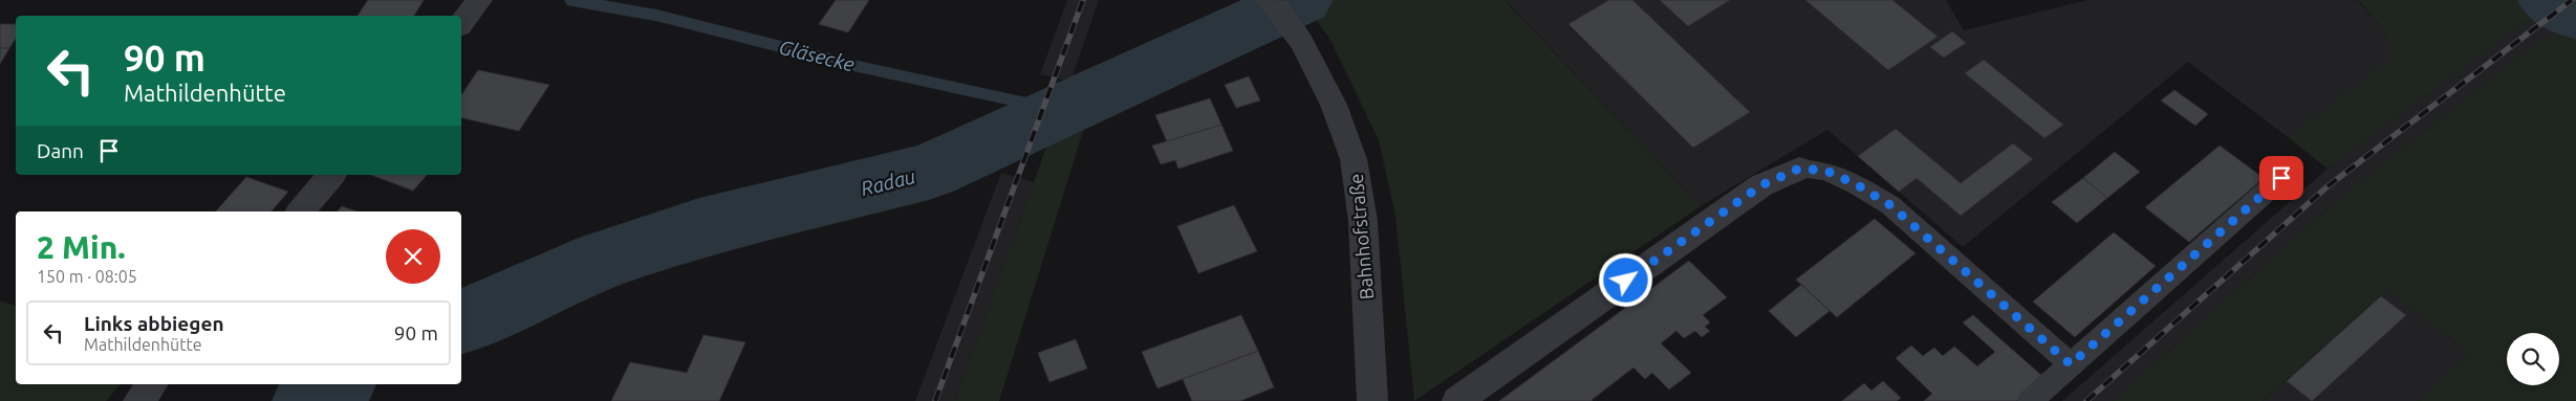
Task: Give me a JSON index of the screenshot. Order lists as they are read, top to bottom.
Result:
{
  "streets": {
    "street": ["Bahnhofstraße"]
  },
  "water": ["Gläsecke", "Radau"],
  "page": {
    "turn": ["90 m", "Mathildenhütte"],
    "then": "Dann",
    "heading": ["2 Min.", "150 m · 08:05"],
    "list": [
      {
        "name": "Links abbiegen",
        "note": "Mathildenhütte",
        "value": "90 m"
      }
    ]
  }
}
